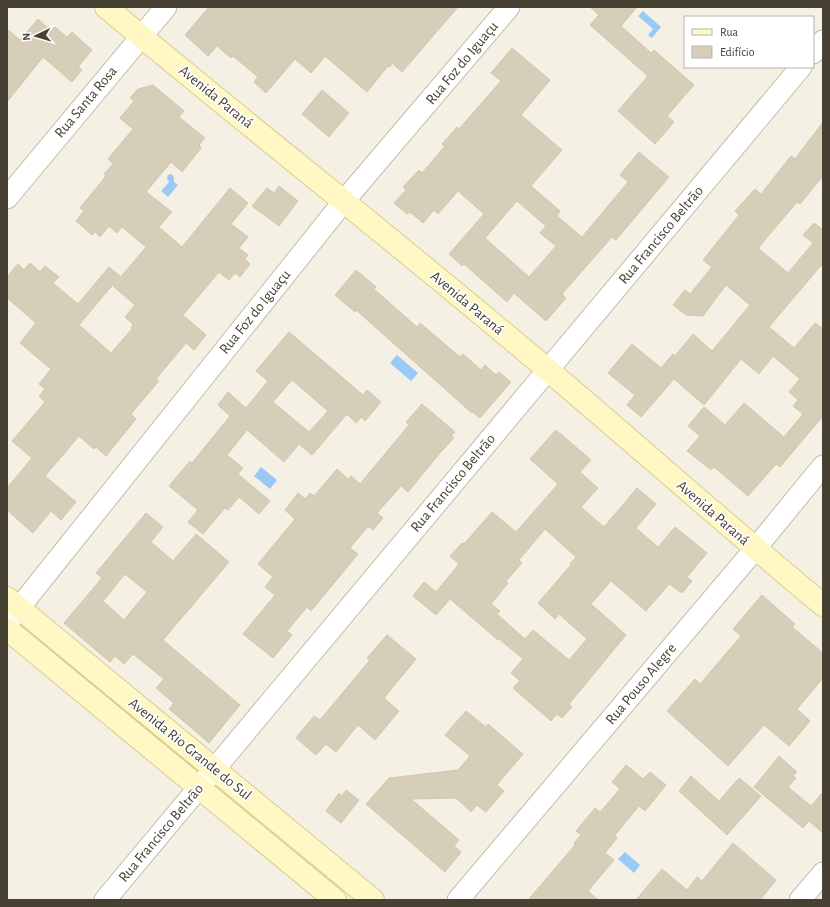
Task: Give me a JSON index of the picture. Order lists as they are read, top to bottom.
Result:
{
  "streets": {
    "street": [
      "Rua Foz do Iguaçu",
      "Avenida Paraná",
      "Rua Santa Rosa",
      "Rua Francisco Beltrão",
      "Rua Pouso Alegre",
      "Avenida Rio Grande do Sul"
    ]
  },
  "crossings": [
    ["Rua Foz do Iguaçu", "Avenida Paraná"],
    ["Rua Foz do Iguaçu", "Avenida Rio Grande do Sul"],
    ["Avenida Paraná", "Rua Santa Rosa"],
    ["Avenida Paraná", "Rua Francisco Beltrão"],
    ["Avenida Paraná", "Rua Pouso Alegre"],
    ["Rua Francisco Beltrão", "Avenida Rio Grande do Sul"]
  ],
  "legend": ["Rua", "Edifício"],
  "north": "left"
}
